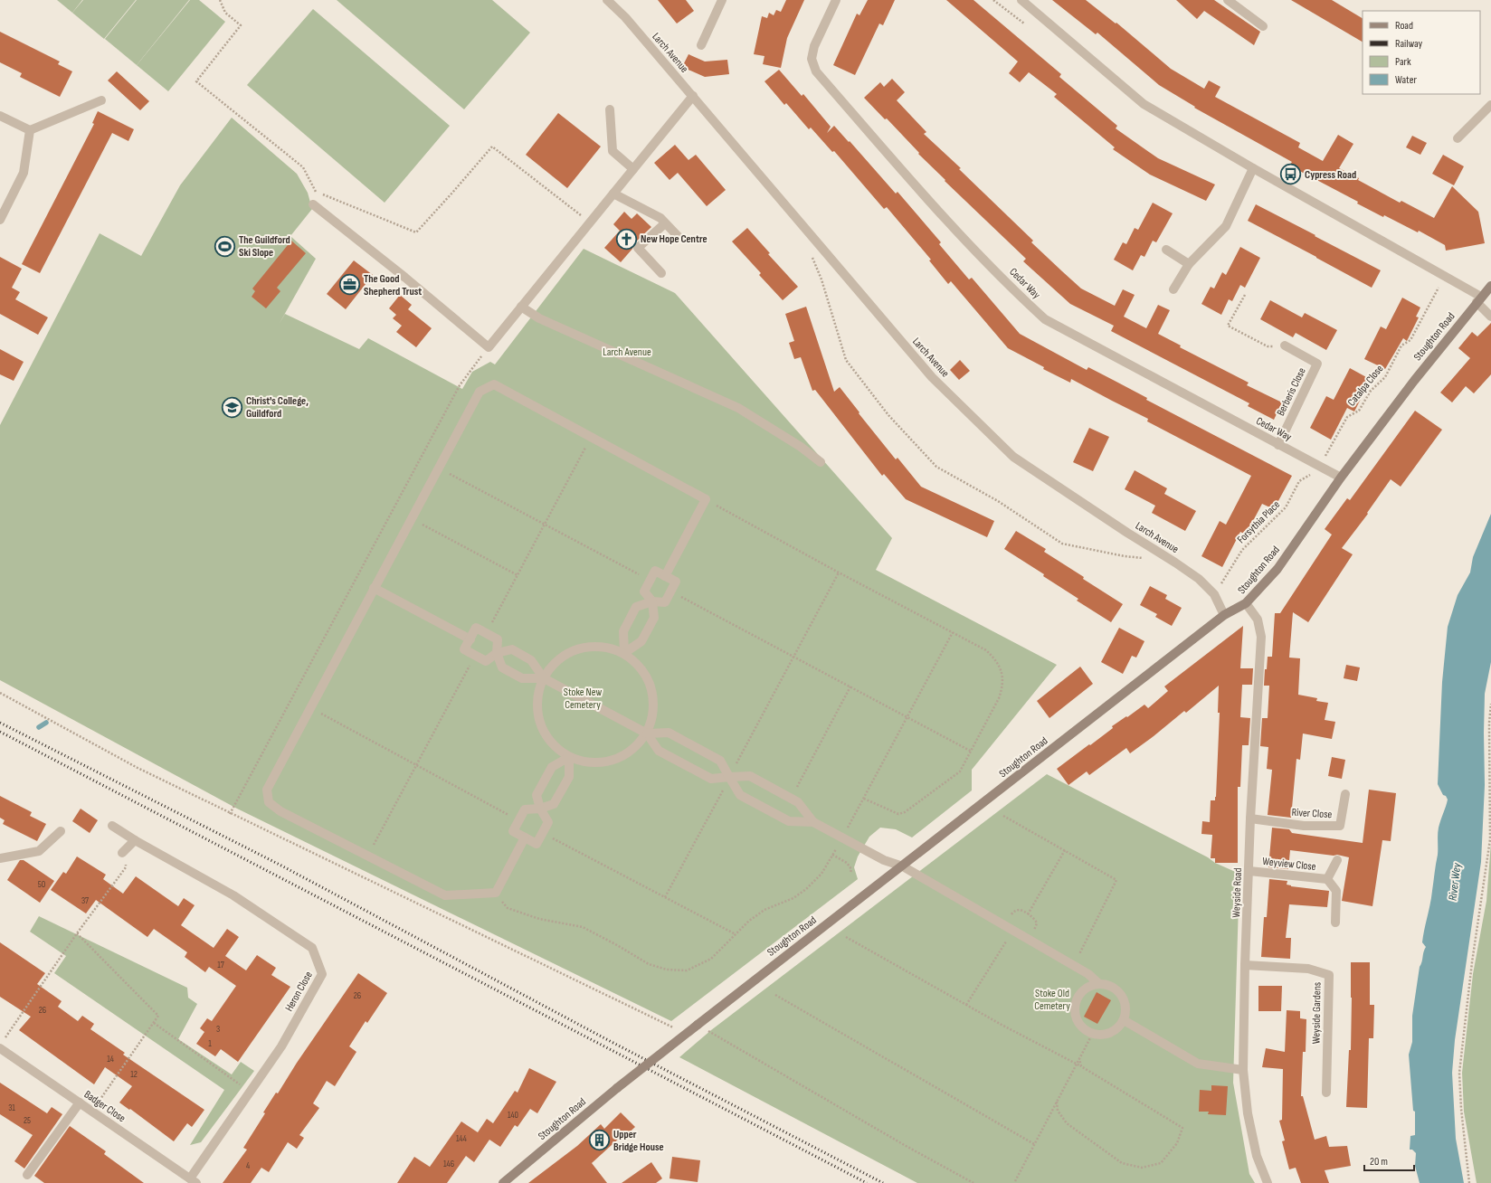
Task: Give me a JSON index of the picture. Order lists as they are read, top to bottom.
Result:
{
  "streets": {
    "street": [
      "Larch Avenue",
      "Cedar Way",
      "Stoughton Road",
      "Berberis Close",
      "River Close",
      "Weyview Close",
      "Weyside Road",
      "Heron Close",
      "Weyside Gardens",
      "Badger Close"
    ],
    "path": ["Catalpa Close", "Forsythia Place"]
  },
  "crossings": [
    ["Larch Avenue", "Stoughton Road"],
    ["Larch Avenue", "Forsythia Place"],
    ["Cedar Way", "Stoughton Road"],
    ["Cedar Way", "Catalpa Close"],
    ["Cedar Way", "Berberis Close"],
    ["Cedar Way", "Forsythia Place"],
    ["Stoughton Road", "Weyside Road"],
    ["Catalpa Close", "Forsythia Place"],
    ["River Close", "Weyside Road"],
    ["Weyview Close", "Weyside Road"],
    ["Weyside Road", "Weyside Gardens"],
    ["Heron Close", "Badger Close"]
  ],
  "water": ["River Wey"],
  "parks": ["Larch Avenue", "Stoke New Cemetery", "Stoke Old Cemetery"],
  "places": {
    "bus stop": ["Cypress Road"],
    "church": ["New Hope Centre"],
    "sports": ["The Guildford Ski Slope"],
    "office": ["The Good Shepherd Trust"],
    "school or university": ["Christ's College, Guildford"],
    "building": ["Upper Bridge House"]
  },
  "house_numbers": [
    "50",
    "37",
    "17",
    "26",
    "26",
    "3",
    "1",
    "14",
    "12",
    "31",
    "140",
    "25",
    "144",
    "146",
    "4"
  ],
  "legend": [
    "Road",
    "Railway",
    "Park",
    "Water"
  ],
  "scale_bar": "20 m"
}
